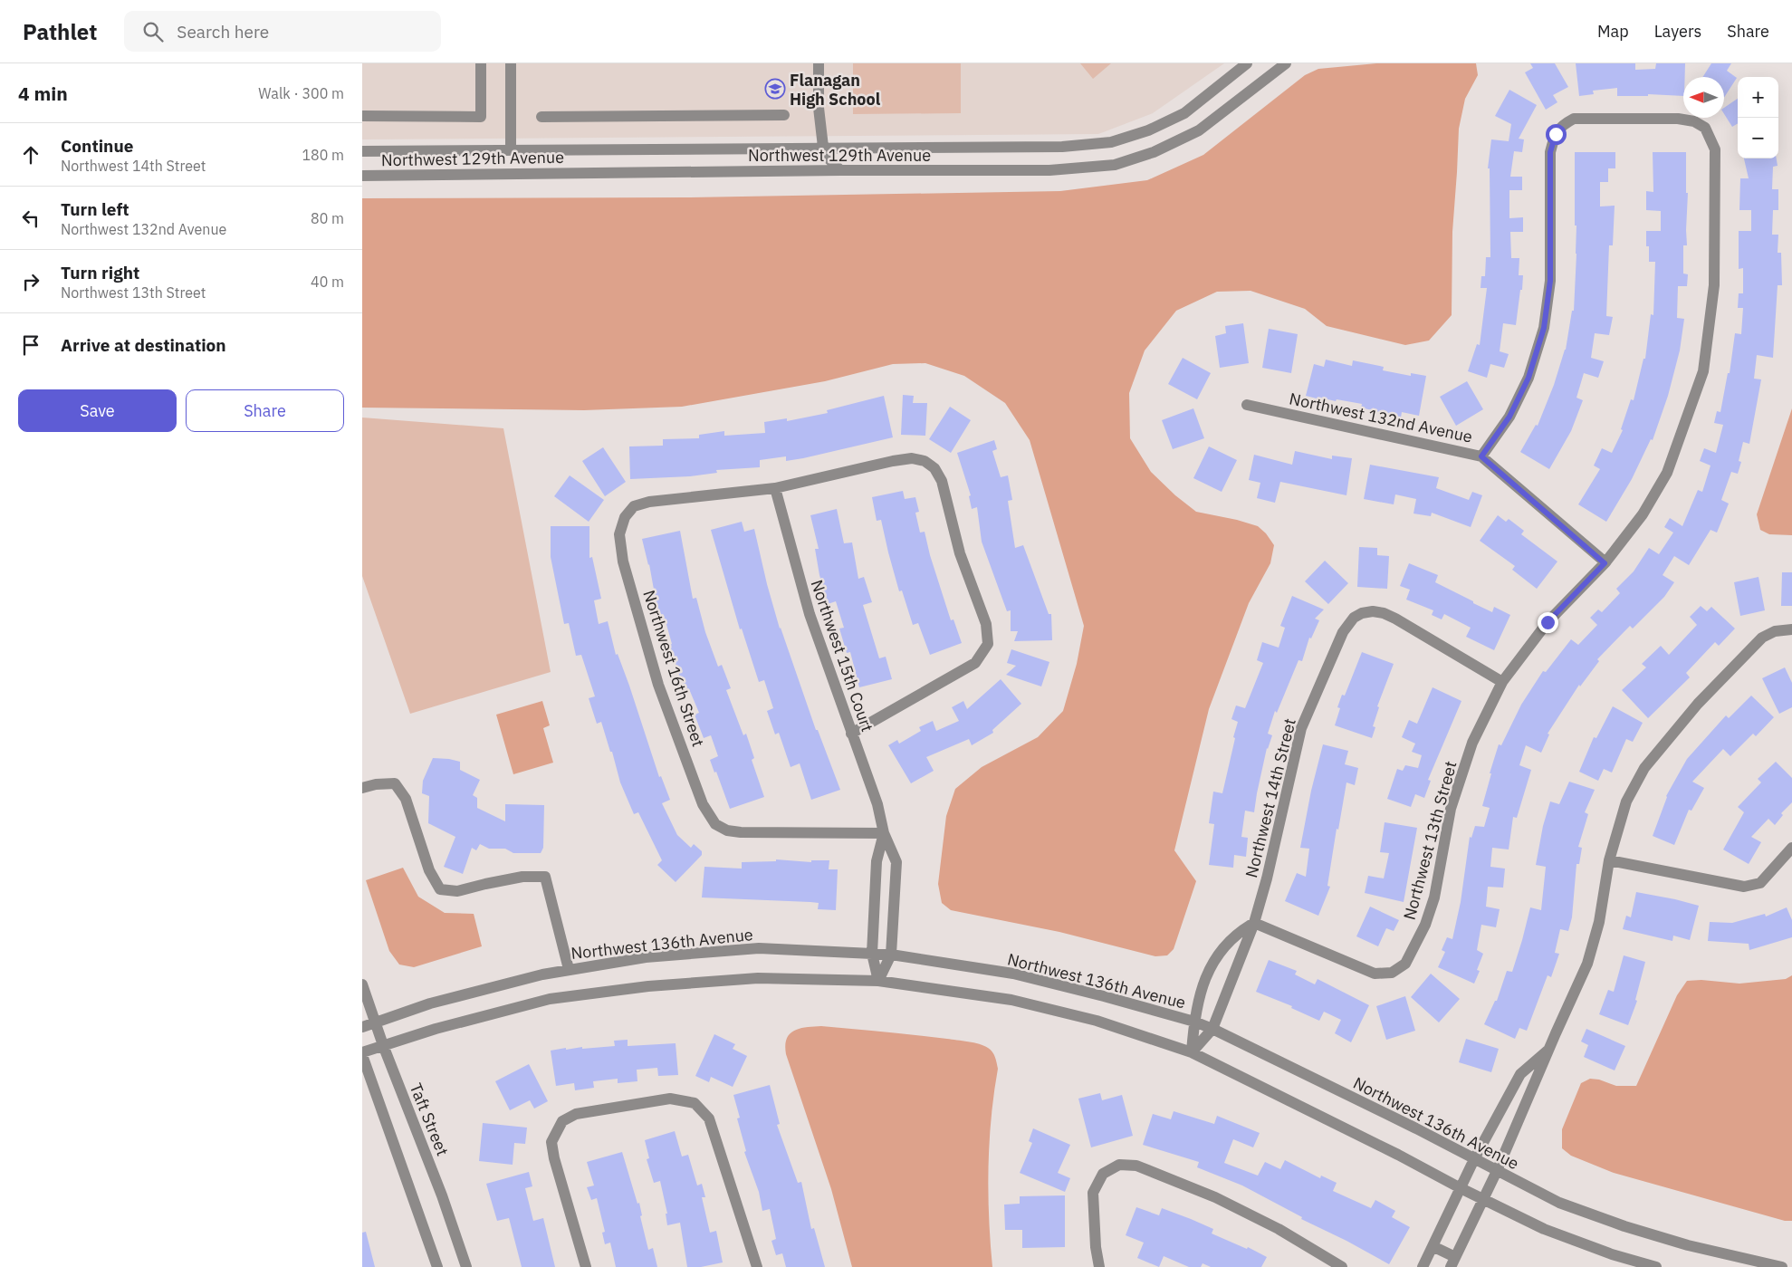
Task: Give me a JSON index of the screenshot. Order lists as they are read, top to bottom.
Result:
{
  "streets": {
    "street": [
      "Northwest 129th Avenue",
      "Northwest 132nd Avenue",
      "Northwest 15th Court",
      "Northwest 16th Street",
      "Northwest 14th Street",
      "Northwest 13th Street",
      "Northwest 136th Avenue",
      "Taft Street"
    ]
  },
  "crossings": [
    ["Northwest 132nd Avenue", "Northwest 13th Street"],
    ["Northwest 15th Court", "Northwest 16th Street"],
    ["Northwest 15th Court", "Northwest 136th Avenue"],
    ["Northwest 14th Street", "Northwest 13th Street"],
    ["Northwest 14th Street", "Northwest 136th Avenue"],
    ["Northwest 136th Avenue", "Taft Street"]
  ],
  "places": {
    "school or university": ["Flanagan High School"]
  },
  "north": "left",
  "page": {
    "header": "Pathlet",
    "search": "Search here",
    "nav": ["Map", "Layers", "Share"],
    "heading": ["4 min", "Walk · 300 m"],
    "map_buttons": ["+", "−"],
    "list": [
      ["Continue", "Northwest 14th Street", "180 m"],
      ["Turn left", "Northwest 132nd Avenue", "80 m"],
      ["Turn right", "Northwest 13th Street", "40 m"],
      "Arrive at destination"
    ],
    "buttons": ["Save", "Share"]
  }
}
